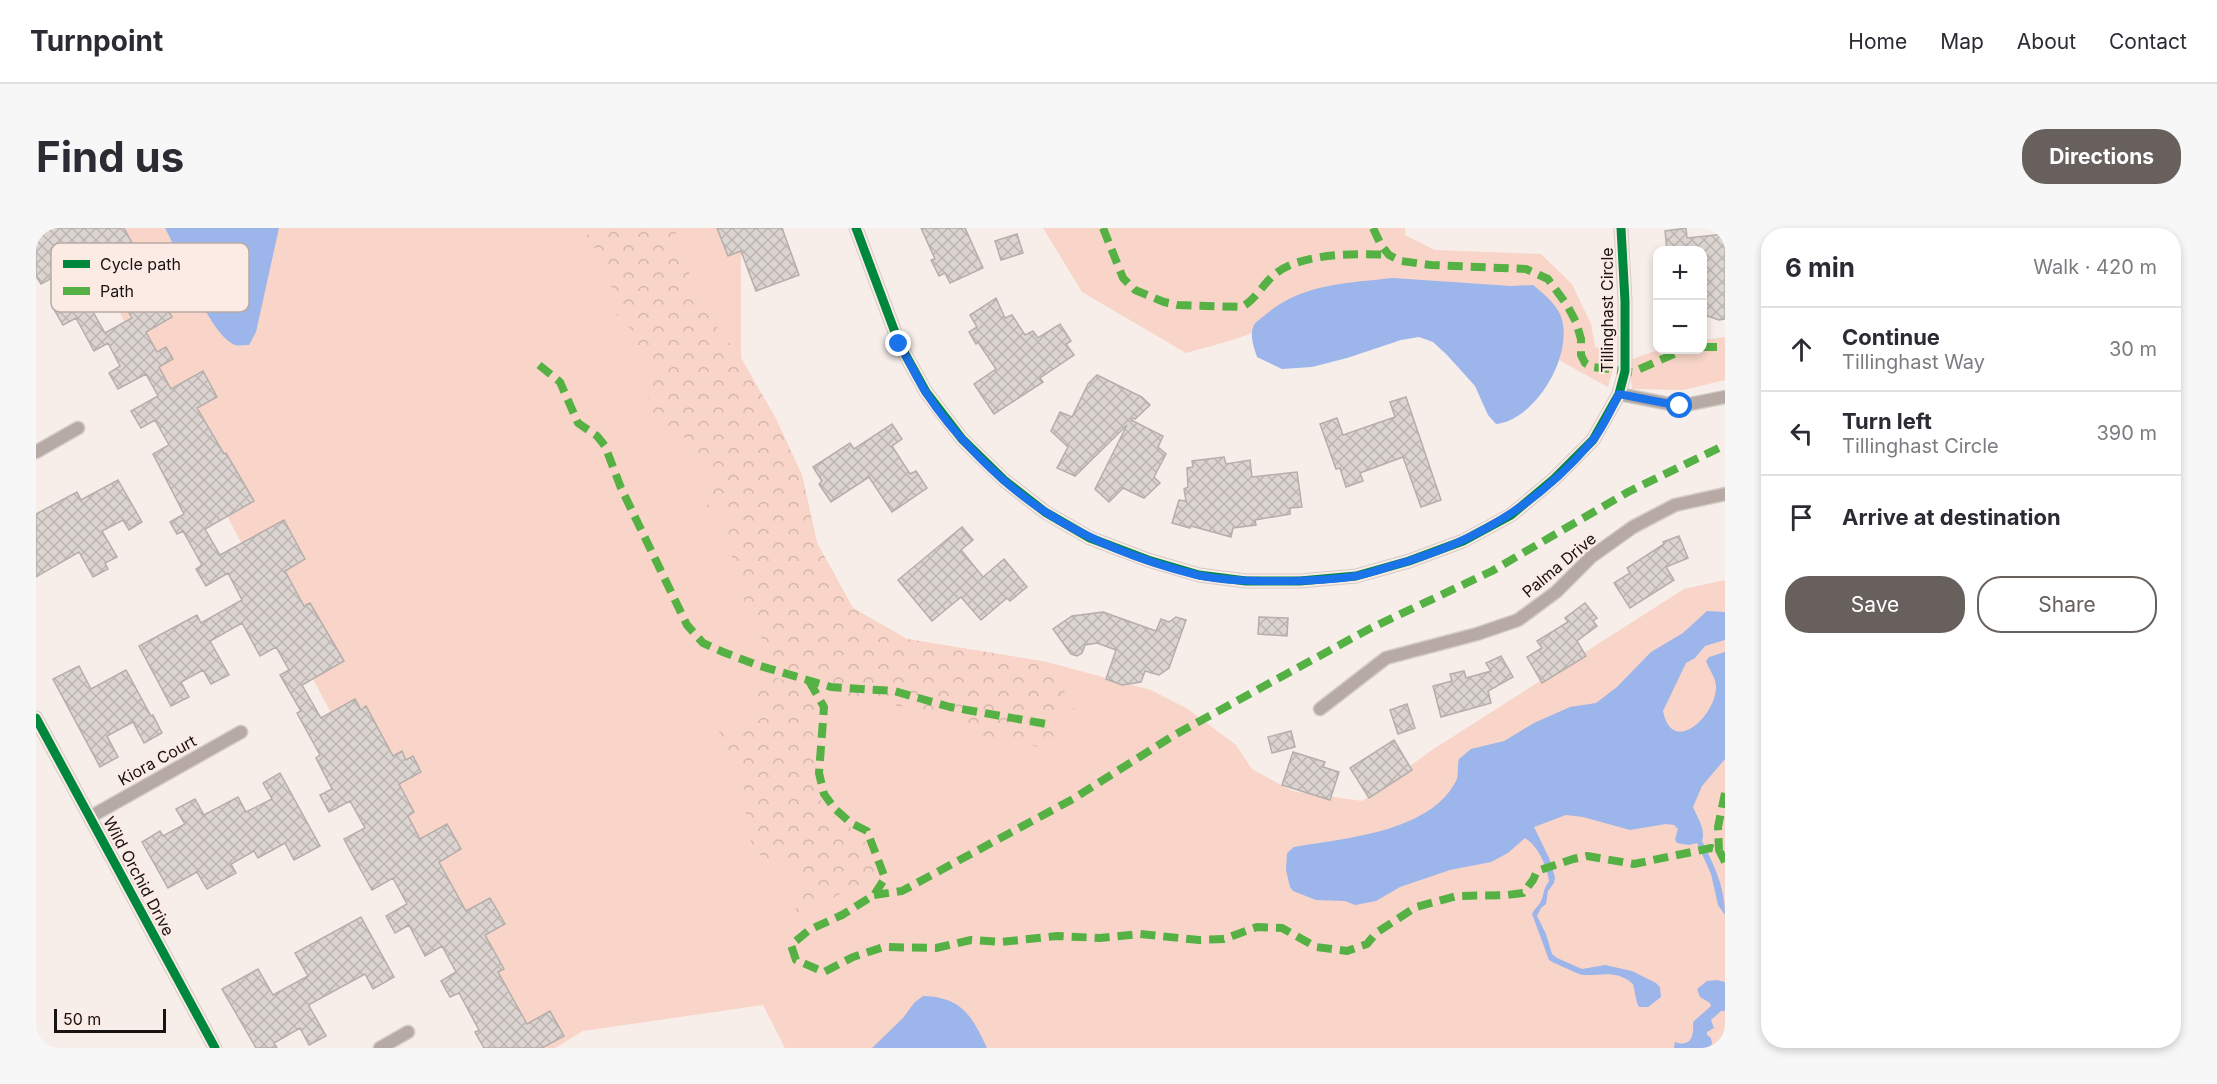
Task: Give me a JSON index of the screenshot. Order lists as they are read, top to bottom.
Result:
{
  "streets": {
    "street": [
      "Tillinghast Circle",
      "Palma Drive",
      "Kiora Court",
      "Wild Orchid Drive"
    ]
  },
  "crossings": [
    ["Kiora Court", "Wild Orchid Drive"]
  ],
  "legend": ["Cycle path", "Path"],
  "scale_bar": "50 m",
  "page": {
    "header": "Turnpoint",
    "nav": [
      "Home",
      "Map",
      "About",
      "Contact"
    ],
    "buttons": [
      "Directions",
      ["Save", "Share"]
    ],
    "title": "Find us",
    "heading": ["6 min", "Walk · 420 m"],
    "map_buttons": ["+", "−"],
    "list": [
      ["Continue", "Tillinghast Way", "30 m"],
      ["Turn left", "Tillinghast Circle", "390 m"],
      "Arrive at destination"
    ],
    "scale": "50 m"
  }
}
